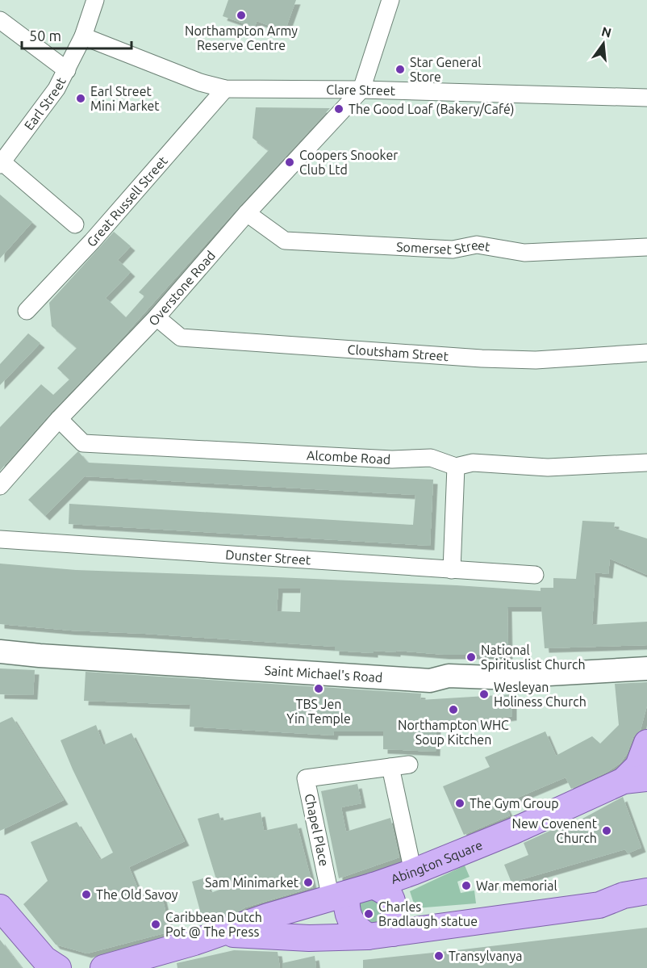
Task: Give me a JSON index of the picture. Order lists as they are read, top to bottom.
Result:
{
  "streets": {
    "main road": ["Abington Square"],
    "street": [
      "Clare Street",
      "Earl Street",
      "Great Russell Street",
      "Somerset Street",
      "Overstone Road",
      "Cloutsham Street",
      "Alcombe Road",
      "Dunster Street",
      "Saint Michael's Road",
      "Chapel Place"
    ]
  },
  "crossings": [
    ["Clare Street", "Earl Street"],
    ["Clare Street", "Great Russell Street"],
    ["Clare Street", "Overstone Road"],
    ["Somerset Street", "Overstone Road"],
    ["Overstone Road", "Cloutsham Street"],
    ["Overstone Road", "Alcombe Road"],
    ["Chapel Place", "Abington Square"]
  ],
  "places": [
    "Northampton Army Reserve Centre",
    "Star General Store",
    "Earl Street Mini Market",
    "The Good Loaf (Bakery/Café)",
    "Coopers Snooker Club Ltd",
    "National Spirituslist Church",
    "TBS Jen Yin Temple",
    "Wesleyan Holiness Church",
    "Northampton WHC Soup Kitchen",
    "The Gym Group",
    "New Covenent Church",
    "Sam Minimarket",
    "War memorial",
    "The Old Savoy",
    "Charles Bradlaugh statue",
    "Caribbean Dutch Pot @ The Press",
    "Transylvanya"
  ],
  "scale_bar": "50 m",
  "north": "top"
}
